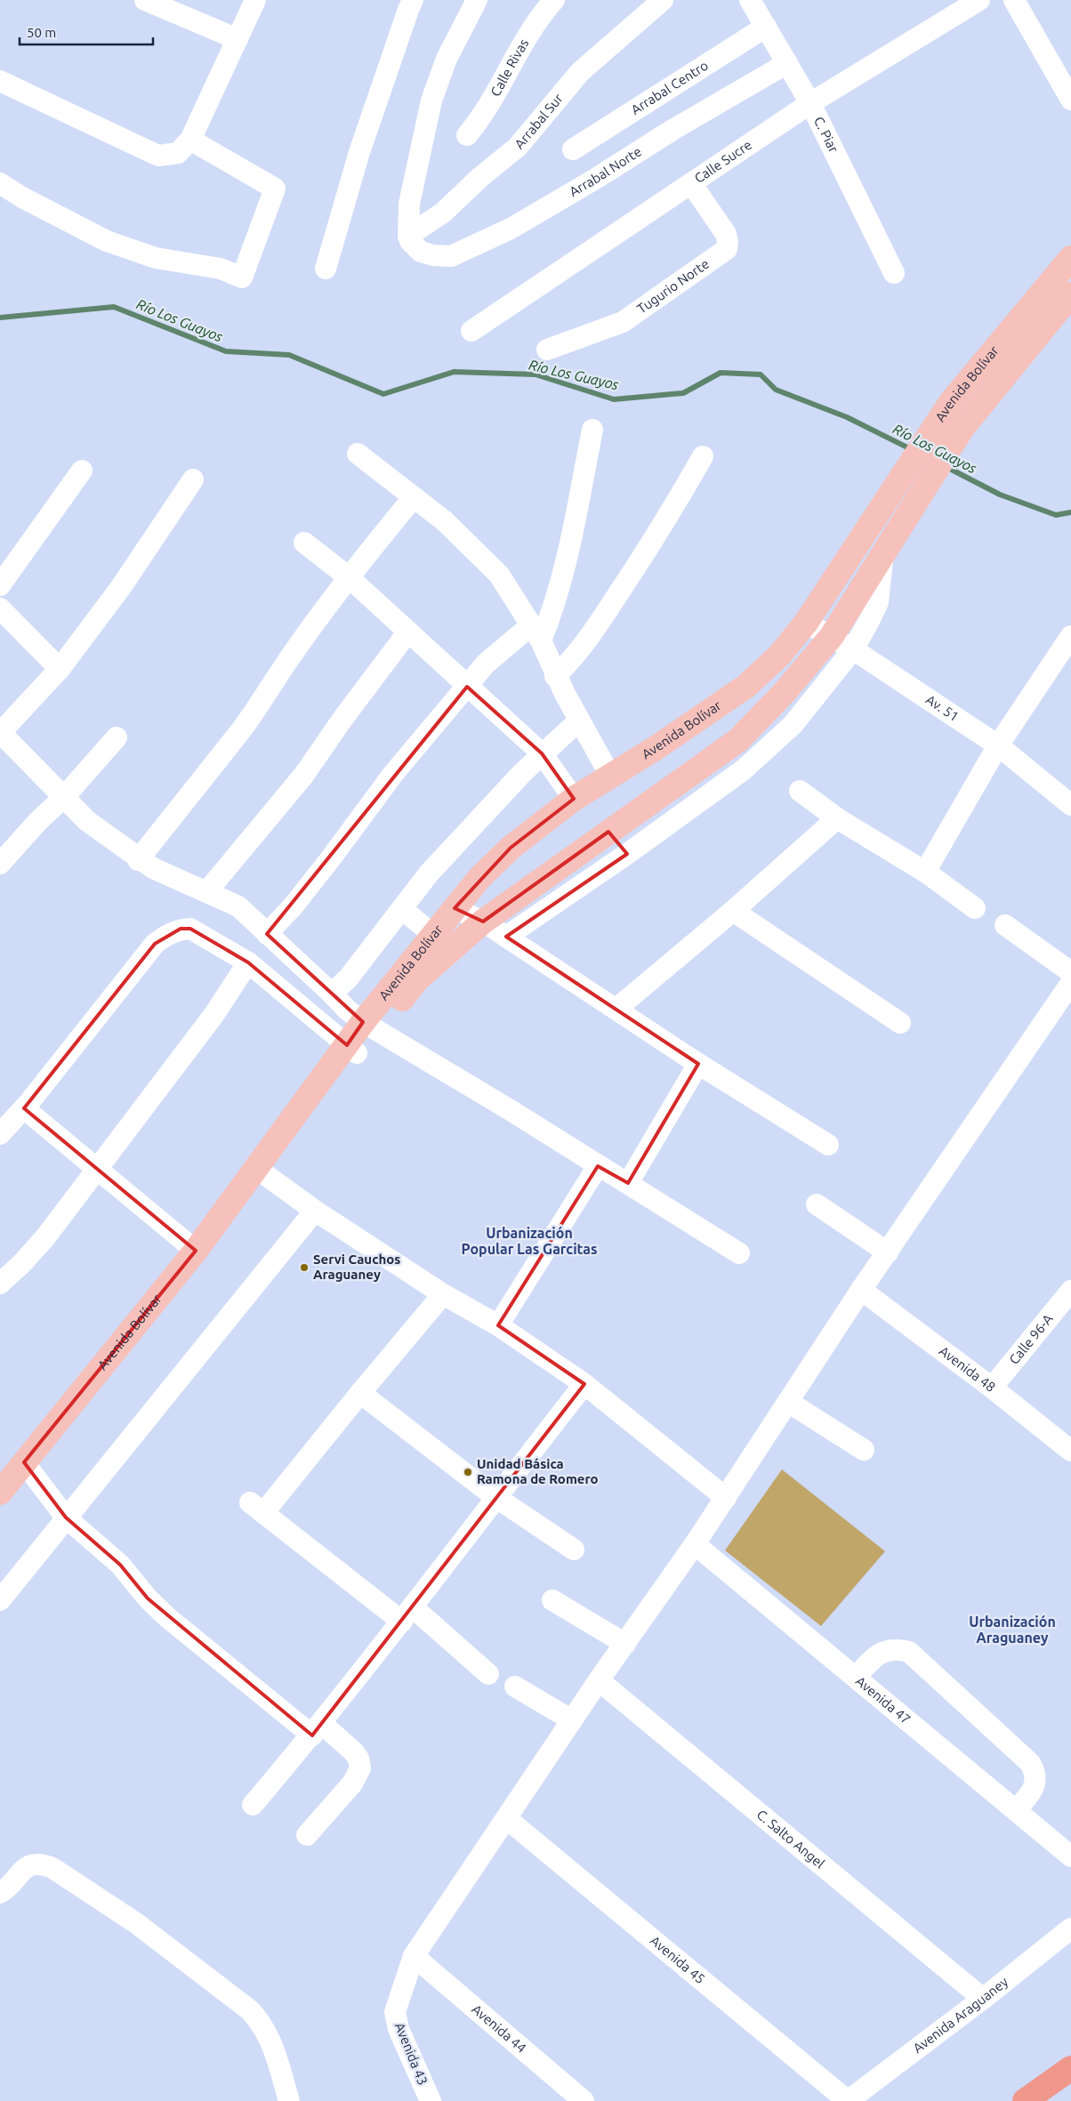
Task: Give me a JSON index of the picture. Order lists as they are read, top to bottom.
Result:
{
  "streets": {
    "main road": ["Avenida Bolívar"],
    "street": [
      "Calle Rivas",
      "Arrabal Centro",
      "Arrabal Sur",
      "C. Piar",
      "Calle Sucre",
      "Arrabal Norte",
      "Tugurio Norte",
      "Av. 51",
      "Calle 96-A",
      "Avenida 48",
      "Avenida 47",
      "C. Salto Angel",
      "Avenida 45",
      "Avenida Araguaney",
      "Avenida 44",
      "Avenida 43"
    ]
  },
  "crossings": [
    ["Arrabal Centro", "C. Piar"],
    ["Arrabal Sur", "Arrabal Norte"],
    ["C. Piar", "Calle Sucre"],
    ["C. Piar", "Arrabal Norte"],
    ["Calle Sucre", "Tugurio Norte"],
    ["Avenida Bolívar", "Av. 51"],
    ["Calle 96-A", "Avenida 48"],
    ["Avenida 48", "Avenida 43"],
    ["Avenida 47", "Avenida 43"],
    ["C. Salto Angel", "Avenida Araguaney"],
    ["C. Salto Angel", "Avenida 43"],
    ["Avenida 45", "Avenida Araguaney"],
    ["Avenida 45", "Avenida 43"],
    ["Avenida 44", "Avenida 43"]
  ],
  "districts": ["Urbanización Popular Las Garcitas", "Urbanización Araguaney"],
  "water": ["Río Los Guayos"],
  "places": ["Servi Cauchos Araguaney", "Unidad Básica Ramona de Romero"],
  "scale_bar": "50 m"
}
